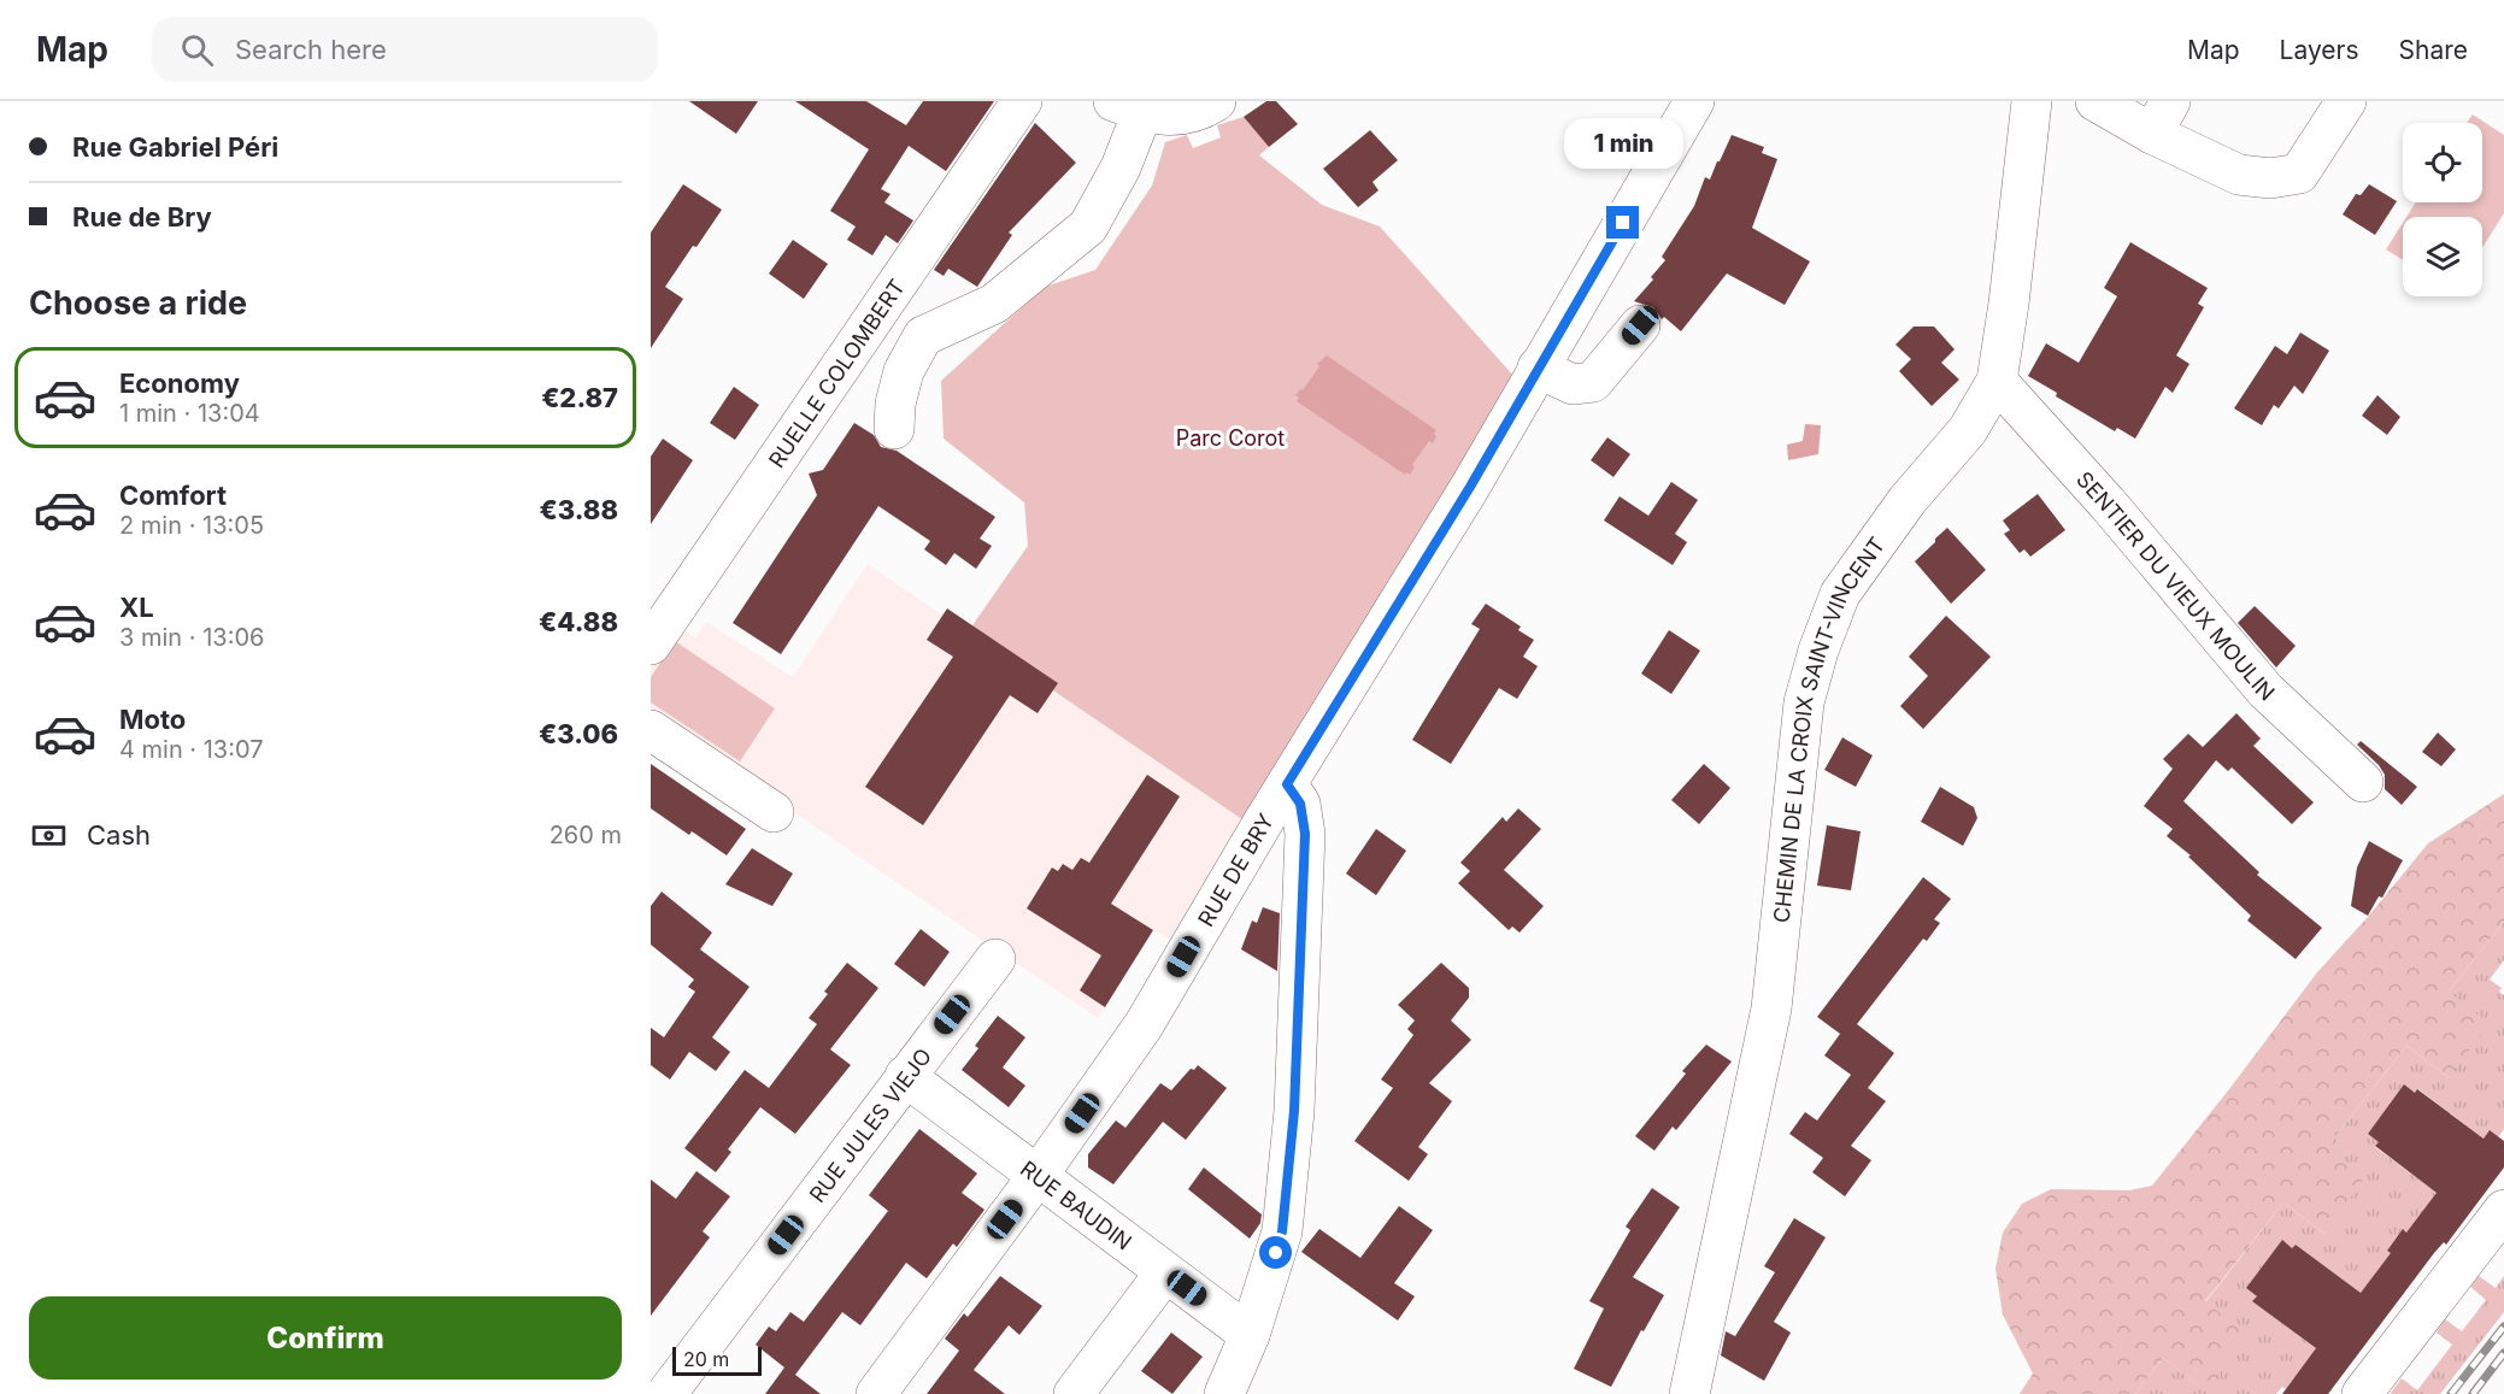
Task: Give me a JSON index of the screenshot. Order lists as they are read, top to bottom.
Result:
{
  "streets": {
    "street": [
      "RUELLE COLOMBERT",
      "SENTIER DU VIEUX MOULIN",
      "CHEMIN DE LA CROIX SAINT-VINCENT",
      "RUE DE BRY",
      "RUE JULES VIEJO",
      "RUE BAUDIN"
    ]
  },
  "crossings": [
    ["SENTIER DU VIEUX MOULIN", "CHEMIN DE LA CROIX SAINT-VINCENT"],
    ["RUE DE BRY", "RUE BAUDIN"],
    ["RUE JULES VIEJO", "RUE BAUDIN"]
  ],
  "parks": ["Parc Corot"],
  "scale_bar": "20 m",
  "page": {
    "header": "Map",
    "search": "Search here",
    "nav": ["Map", "Layers", "Share"],
    "banner": ["Rue Gabriel Péri", "Rue de Bry"],
    "bubble": "1 min",
    "heading": "Choose a ride",
    "list": [
      {
        "name": "Economy",
        "note": "1 min · 13:04",
        "value": "€2.87"
      },
      {
        "name": "Comfort",
        "note": "2 min · 13:05",
        "value": "€3.88"
      },
      {
        "name": "XL",
        "note": "3 min · 13:06",
        "value": "€4.88"
      },
      {
        "name": "Moto",
        "note": "4 min · 13:07",
        "value": "€3.06"
      }
    ],
    "pay": ["Cash", "260 m"],
    "buttons": "Confirm",
    "scale": "20 m"
  }
}
